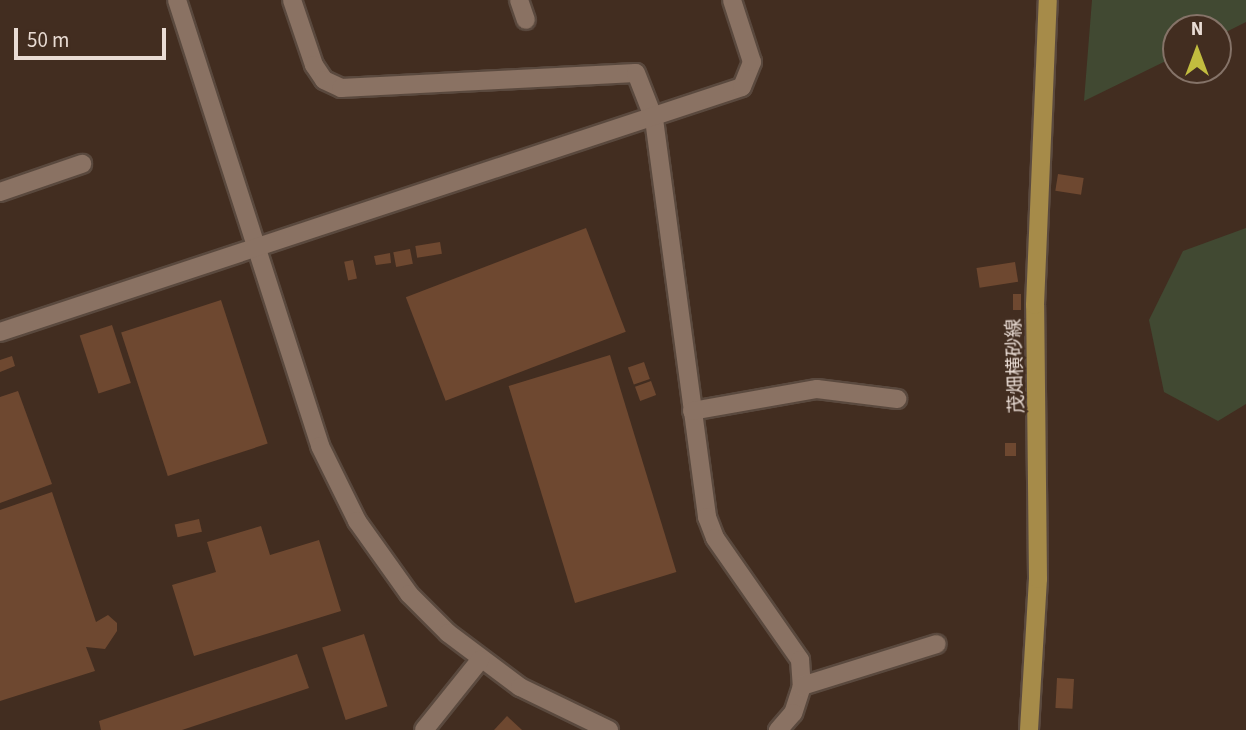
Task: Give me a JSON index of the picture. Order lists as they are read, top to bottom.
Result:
{
  "streets": {
    "main road": ["茂畑横砂線"]
  },
  "scale_bar": "50 m",
  "north": "top"
}
